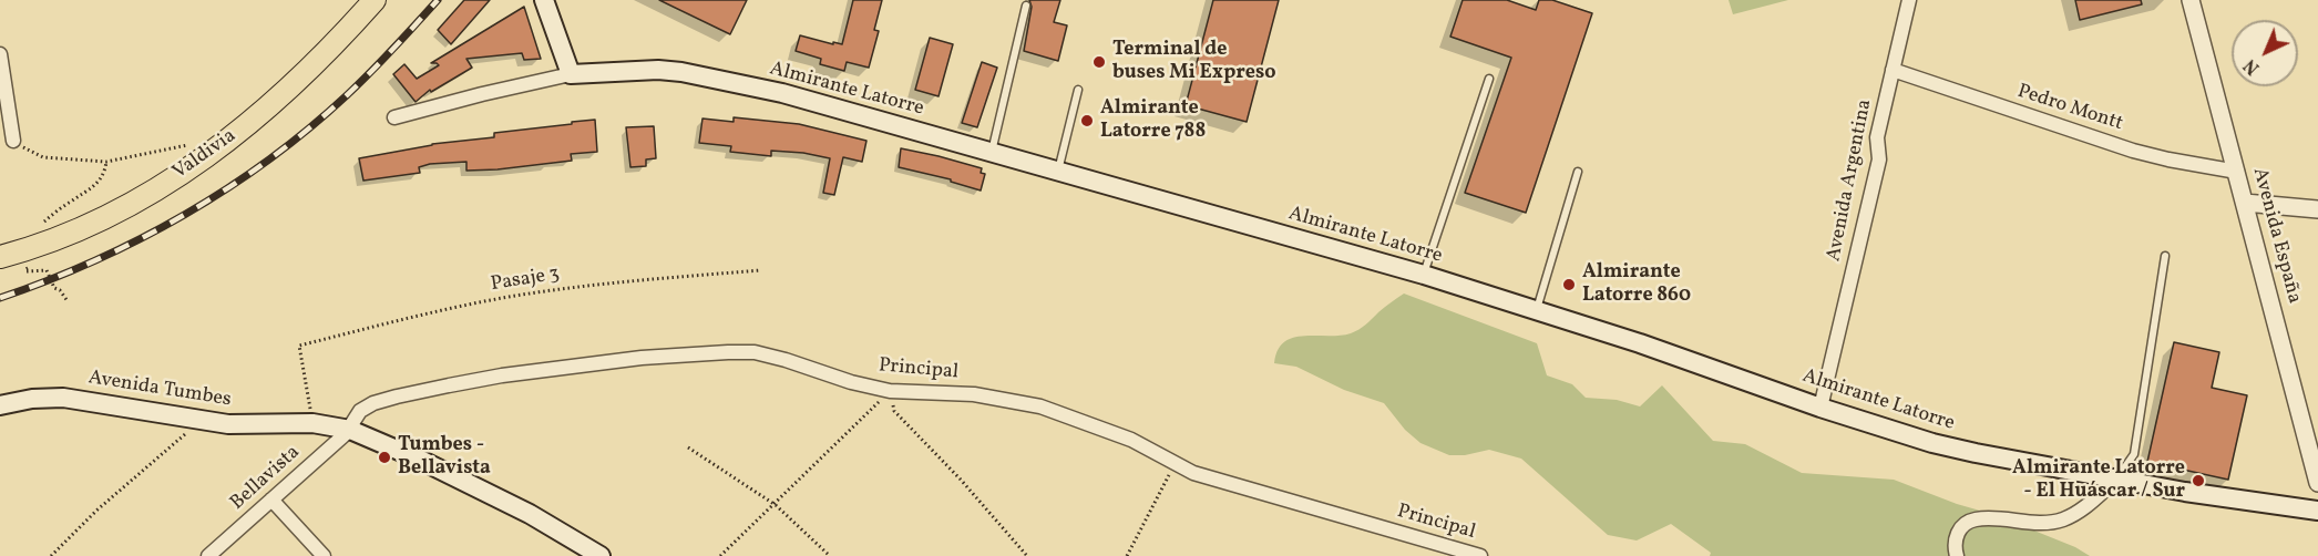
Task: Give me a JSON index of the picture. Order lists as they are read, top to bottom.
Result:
{
  "streets": {
    "main road": ["Almirante Latorre", "Valdivia", "Avenida Tumbes"],
    "street": [
      "Pedro Montt",
      "Avenida Argentina",
      "Avenida España",
      "Principal",
      "Bellavista"
    ],
    "path": ["Pasaje 3"]
  },
  "crossings": [
    ["Almirante Latorre", "Avenida Argentina"],
    ["Pedro Montt", "Avenida Argentina"],
    ["Pedro Montt", "Avenida España"],
    ["Pasaje 3", "Avenida Tumbes"],
    ["Principal", "Avenida Tumbes"],
    ["Principal", "Bellavista"],
    ["Avenida Tumbes", "Bellavista"]
  ],
  "places": [
    "Terminal de buses Mi Expreso",
    "Almirante Latorre 788",
    "Almirante Latorre 860",
    "Tumbes - Bellavista",
    "Almirante Latorre - El Huáscar / Sur"
  ],
  "north": "bottom left"
}
